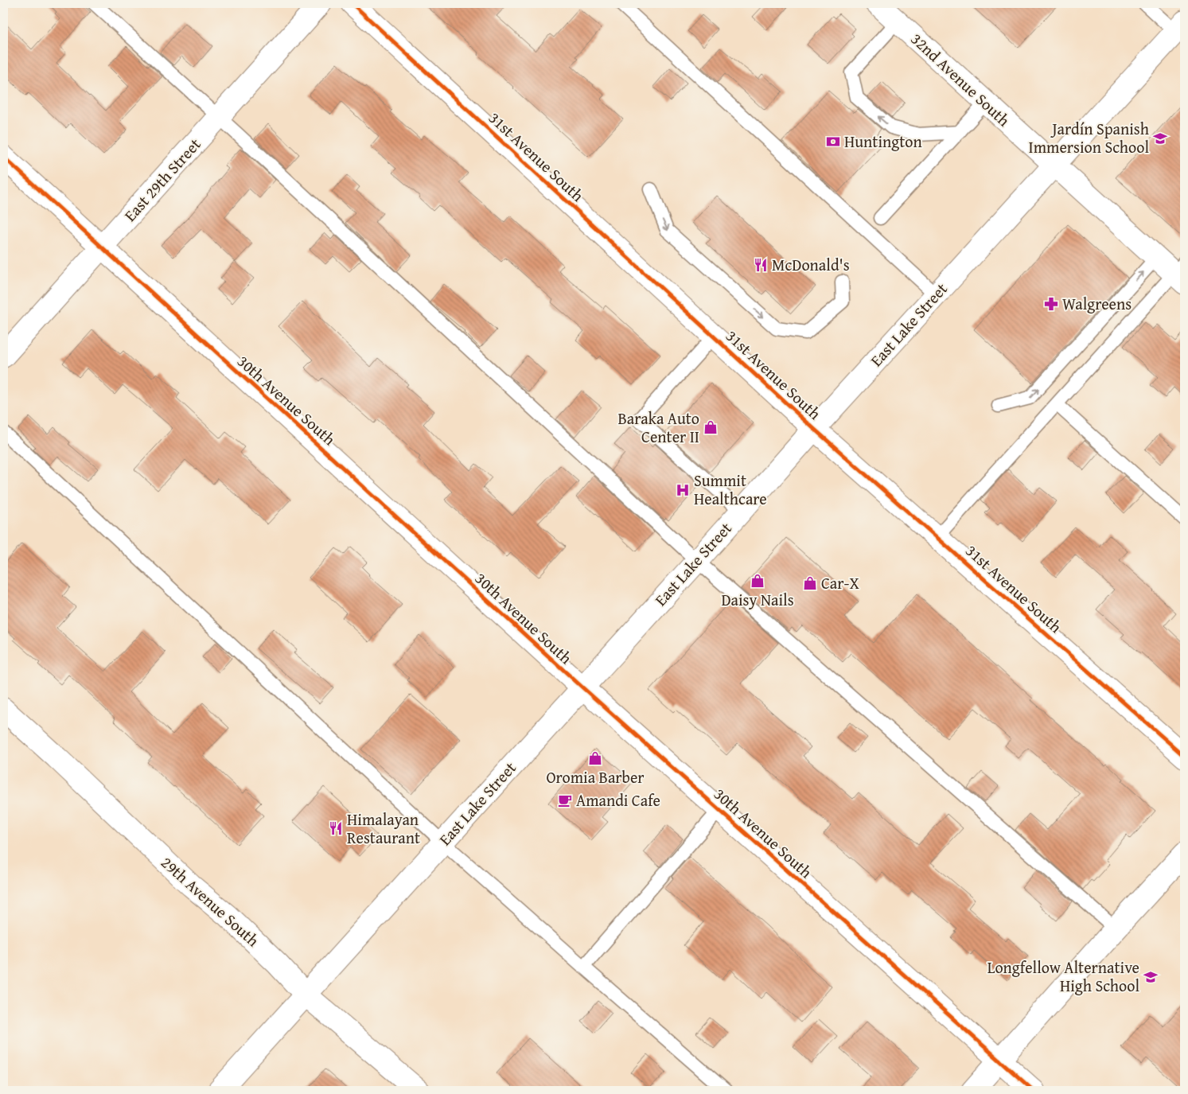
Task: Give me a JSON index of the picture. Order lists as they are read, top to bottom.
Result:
{
  "streets": {
    "street": [
      "32nd Avenue South",
      "31st Avenue South",
      "East 29th Street",
      "East Lake Street",
      "30th Avenue South",
      "29th Avenue South"
    ]
  },
  "crossings": [
    ["32nd Avenue South", "East Lake Street"],
    ["31st Avenue South", "East Lake Street"],
    ["East 29th Street", "30th Avenue South"],
    ["East Lake Street", "30th Avenue South"],
    ["East Lake Street", "29th Avenue South"]
  ],
  "places": {
    "school or university": ["Jardín Spanish Immersion School", "Longfellow Alternative High School"],
    "bank": ["Huntington"],
    "restaurant": ["McDonald's", "Himalayan Restaurant"],
    "pharmacy": ["Walgreens"],
    "shop": [
      "Baraka Auto Center II",
      "Daisy Nails",
      "Car-X",
      "Oromia Barber"
    ],
    "hospital": ["Summit Healthcare"],
    "cafe": ["Amandi Cafe"]
  }
}
